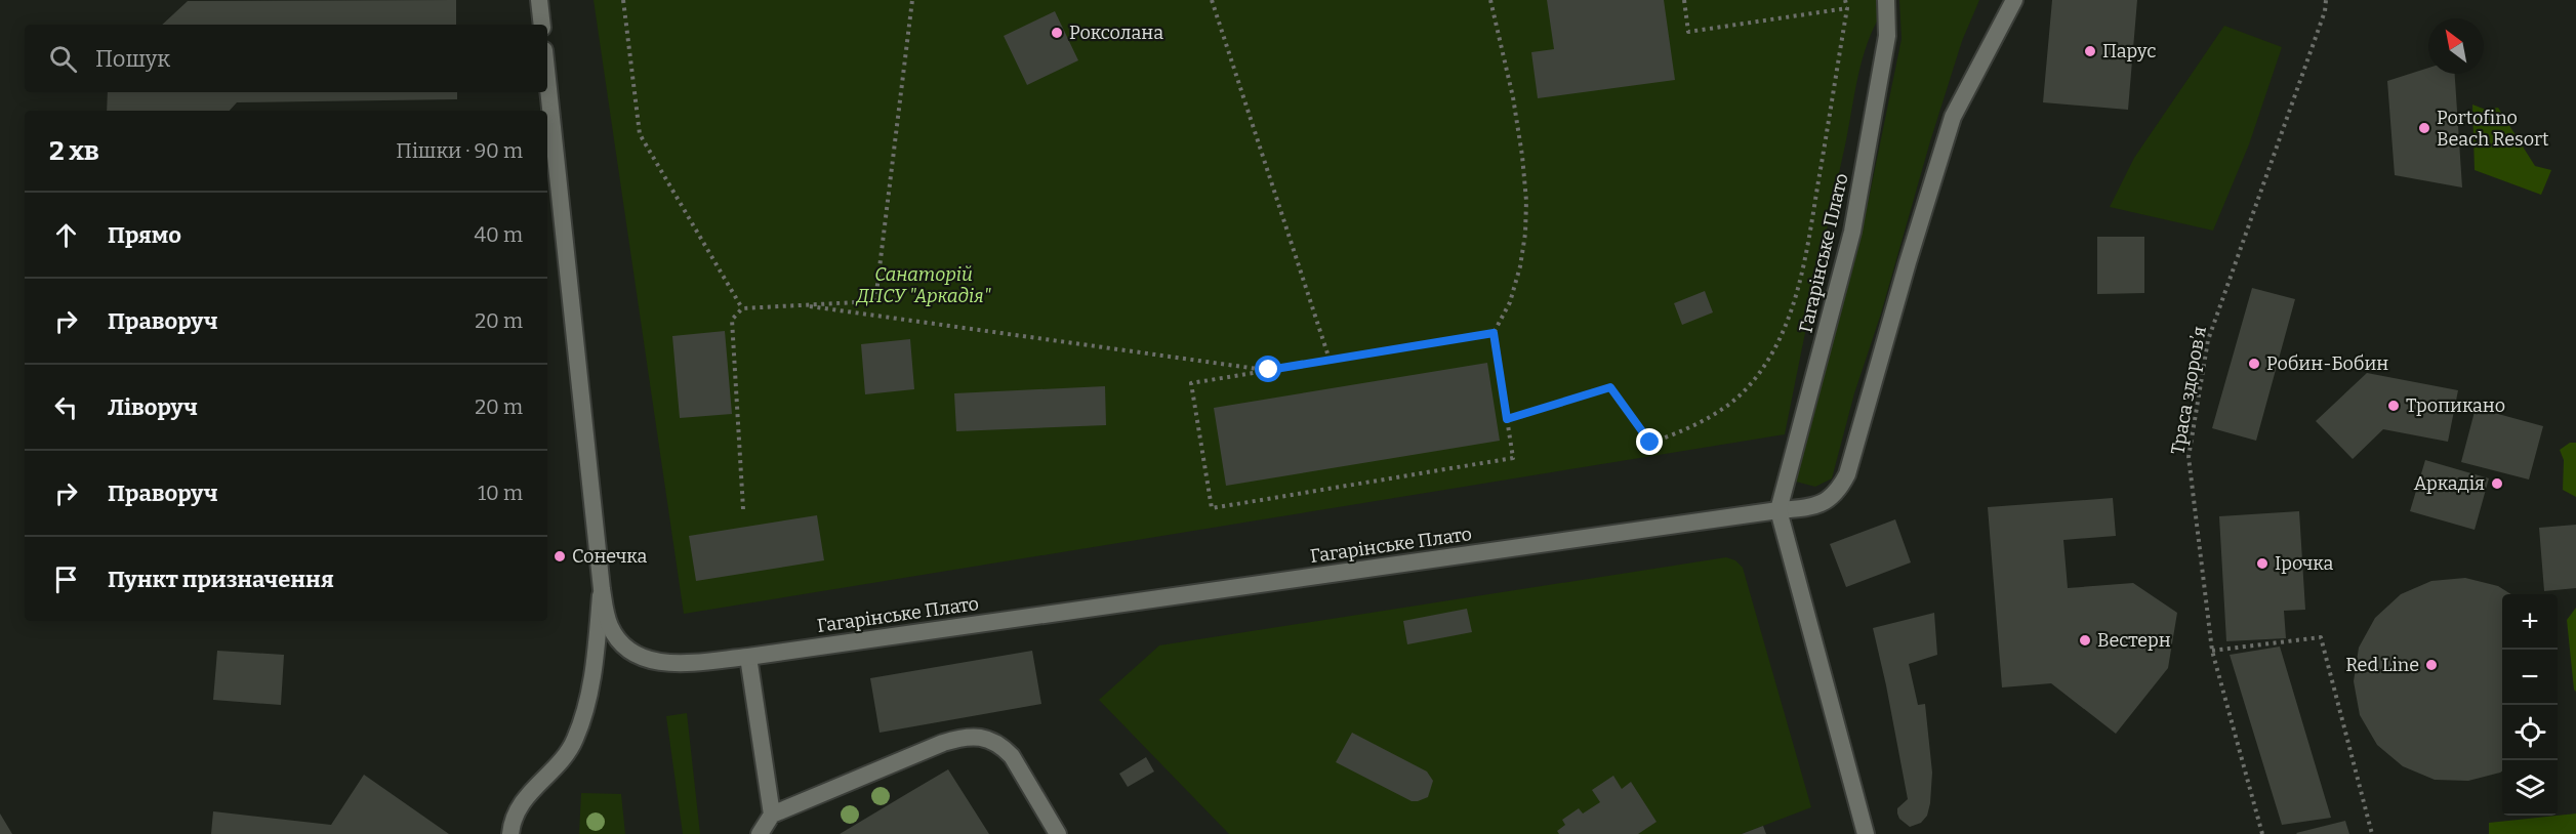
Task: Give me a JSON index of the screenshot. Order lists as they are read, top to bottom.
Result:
{
  "streets": {
    "street": ["Гагарінське Плато"],
    "path": ["Траса здоров’я"]
  },
  "parks": ["Санаторій ДПСУ \"Аркадія\""],
  "places": [
    "Роксолана",
    "Парус",
    "Portofino Beach Resort",
    "Робин-Бобин",
    "Тропикано",
    "Аркадія",
    "Сонечка",
    "Ірочка",
    "Вестерн",
    "Red Line"
  ],
  "north": "top left",
  "page": {
    "search": "Пошук",
    "heading": ["2 хв", "Пішки · 90 m"],
    "list": [
      ["Прямо", "40 m"],
      ["Праворуч", "20 m"],
      ["Ліворуч", "20 m"],
      ["Праворуч", "10 m"],
      "Пункт призначення"
    ],
    "map_buttons": ["+", "−"]
  }
}
